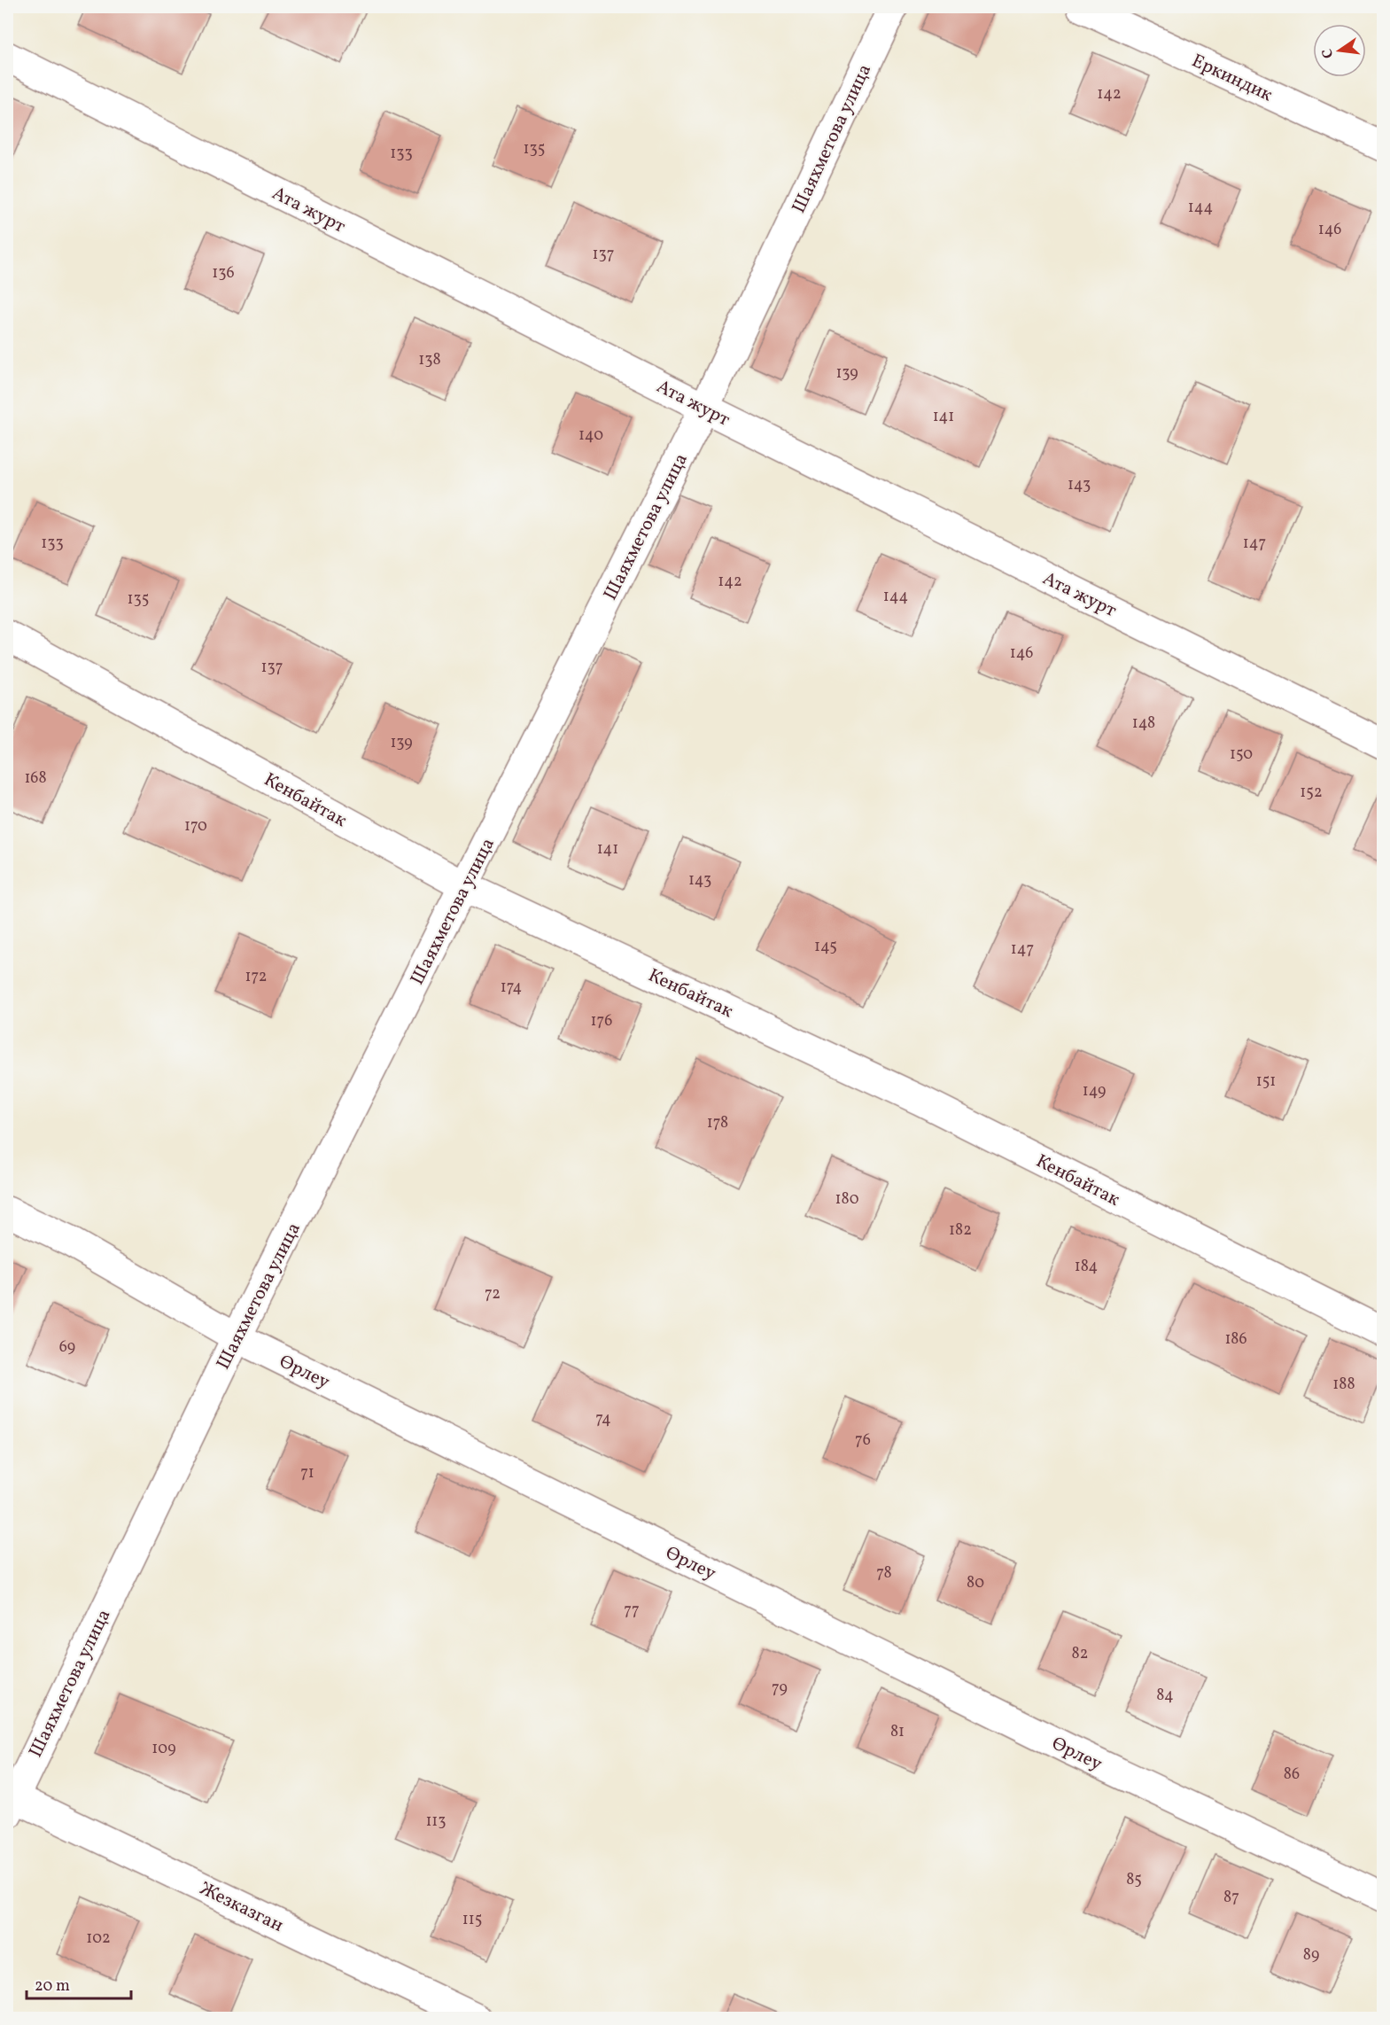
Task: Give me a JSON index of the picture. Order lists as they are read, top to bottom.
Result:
{
  "streets": {
    "street": [
      "Еркиндик",
      "Шаяхметова улица",
      "Ата журт",
      "Кенбайтак",
      "Өрлеу",
      "Жезказган"
    ]
  },
  "crossings": [
    ["Шаяхметова улица", "Ата журт"],
    ["Шаяхметова улица", "Кенбайтак"],
    ["Шаяхметова улица", "Өрлеу"],
    ["Шаяхметова улица", "Жезказган"]
  ],
  "house_numbers": [
    "142",
    "135",
    "133",
    "144",
    "146",
    "137",
    "136",
    "138",
    "139",
    "141",
    "140",
    "143",
    "133",
    "147",
    "142",
    "144",
    "135",
    "146",
    "137",
    "148",
    "139",
    "150",
    "168",
    "152",
    "170",
    "141",
    "143",
    "145",
    "147",
    "172",
    "174",
    "176",
    "151",
    "149",
    "178",
    "180",
    "182",
    "184",
    "72",
    "186",
    "69",
    "188",
    "74",
    "76",
    "71",
    "78",
    "80",
    "77",
    "82",
    "79",
    "84",
    "81",
    "109",
    "86",
    "113",
    "85",
    "87",
    "115",
    "102",
    "89"
  ],
  "scale_bar": "20 m",
  "north": "left"
}
